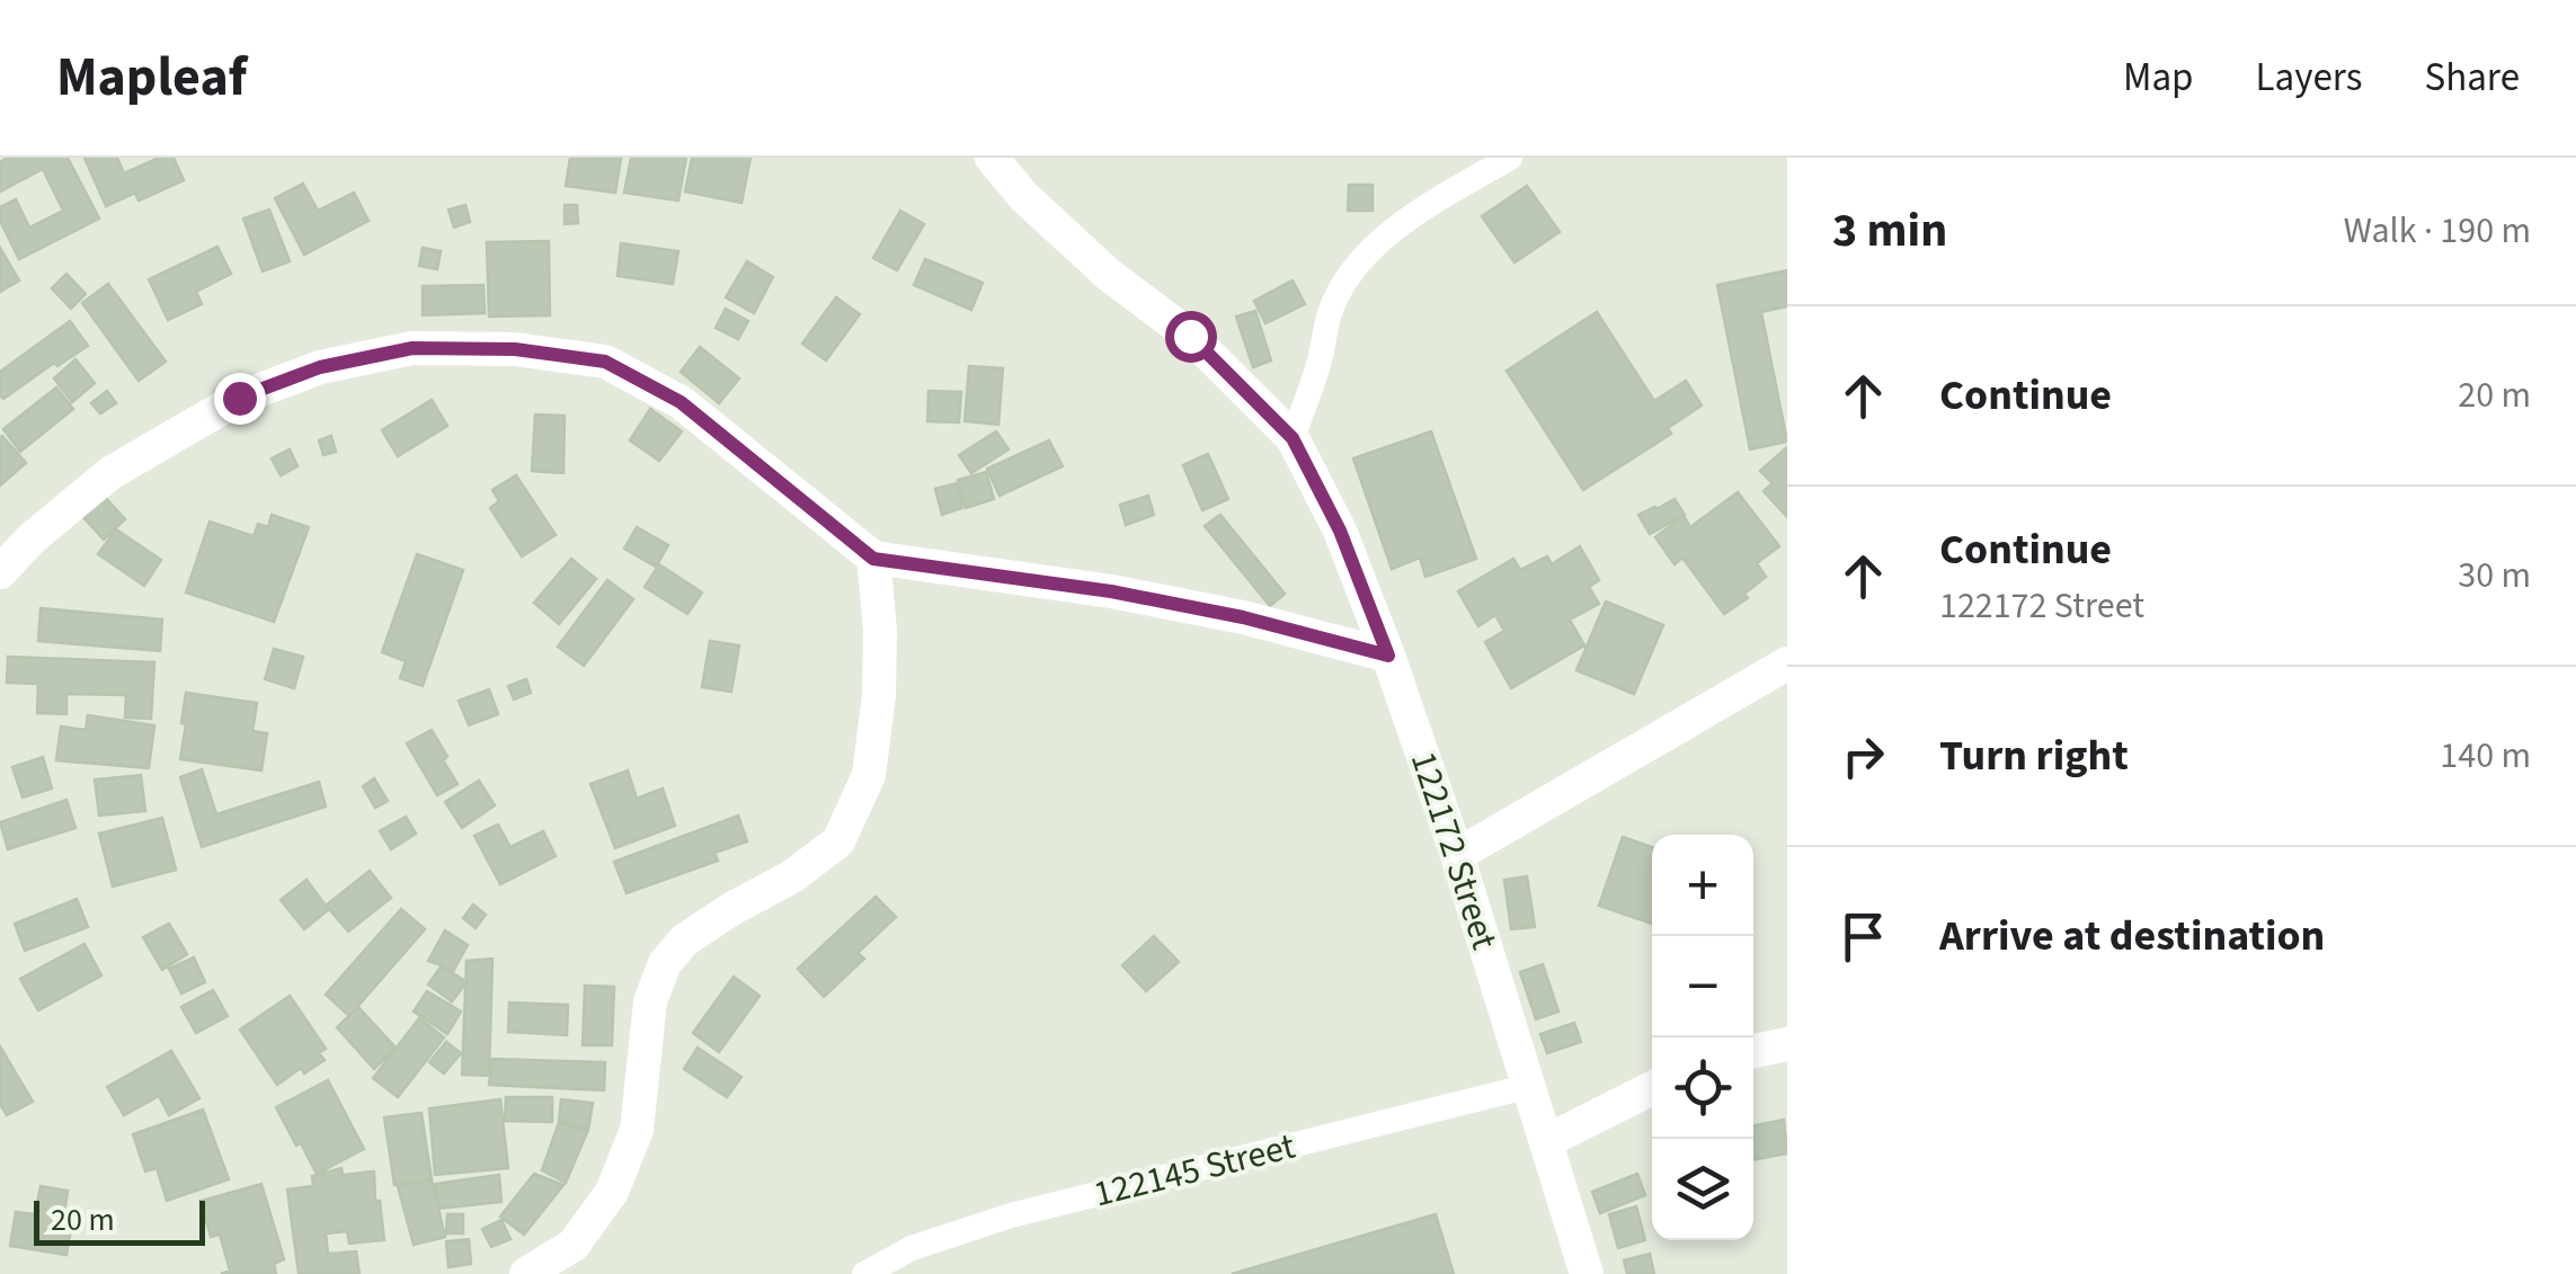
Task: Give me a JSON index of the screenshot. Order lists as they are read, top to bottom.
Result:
{
  "streets": {
    "street": ["122172 Street"],
    "lane": ["122145 Street"]
  },
  "crossings": [
    ["122172 Street", "122145 Street"]
  ],
  "scale_bar": "20 m",
  "page": {
    "header": "Mapleaf",
    "nav": ["Map", "Layers", "Share"],
    "heading": ["3 min", "Walk · 190 m"],
    "list": [
      ["Continue", "20 m"],
      ["Continue", "122172 Street", "30 m"],
      ["Turn right", "140 m"],
      "Arrive at destination"
    ],
    "map_buttons": ["+", "−"],
    "scale": "20 m"
  }
}
